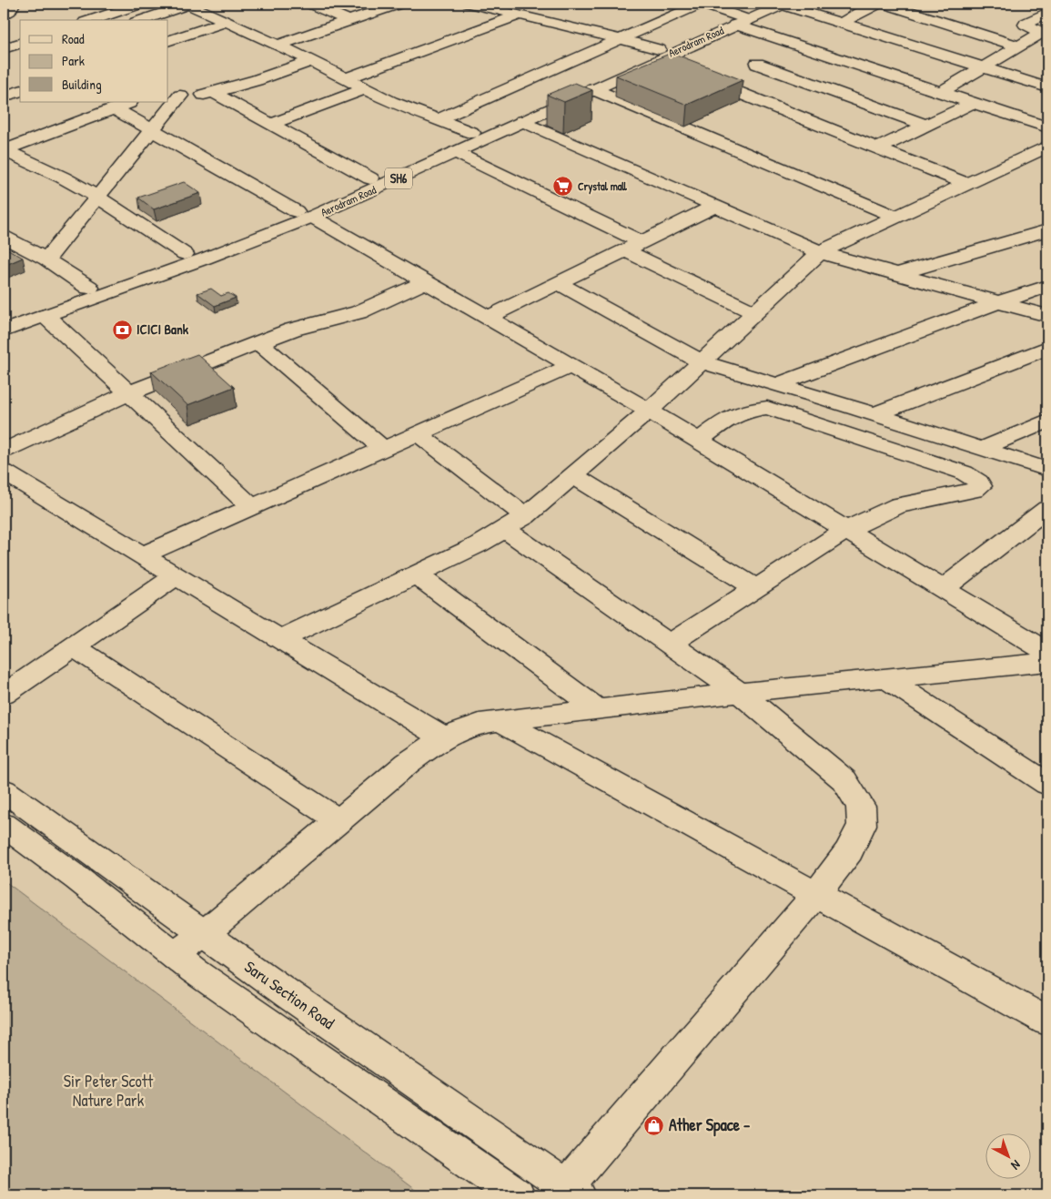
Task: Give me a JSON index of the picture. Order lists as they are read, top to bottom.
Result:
{
  "streets": {
    "street": ["Aerodram Road", "SH6", "Saru Section Road"]
  },
  "parks": ["Sir Peter Scott Nature Park"],
  "places": {
    "supermarket": ["Crystal mall"],
    "bank": ["ICICI Bank"],
    "shop": ["Ather Space -"]
  },
  "legend": ["Road", "Park", "Building"],
  "north": "bottom right"
}
